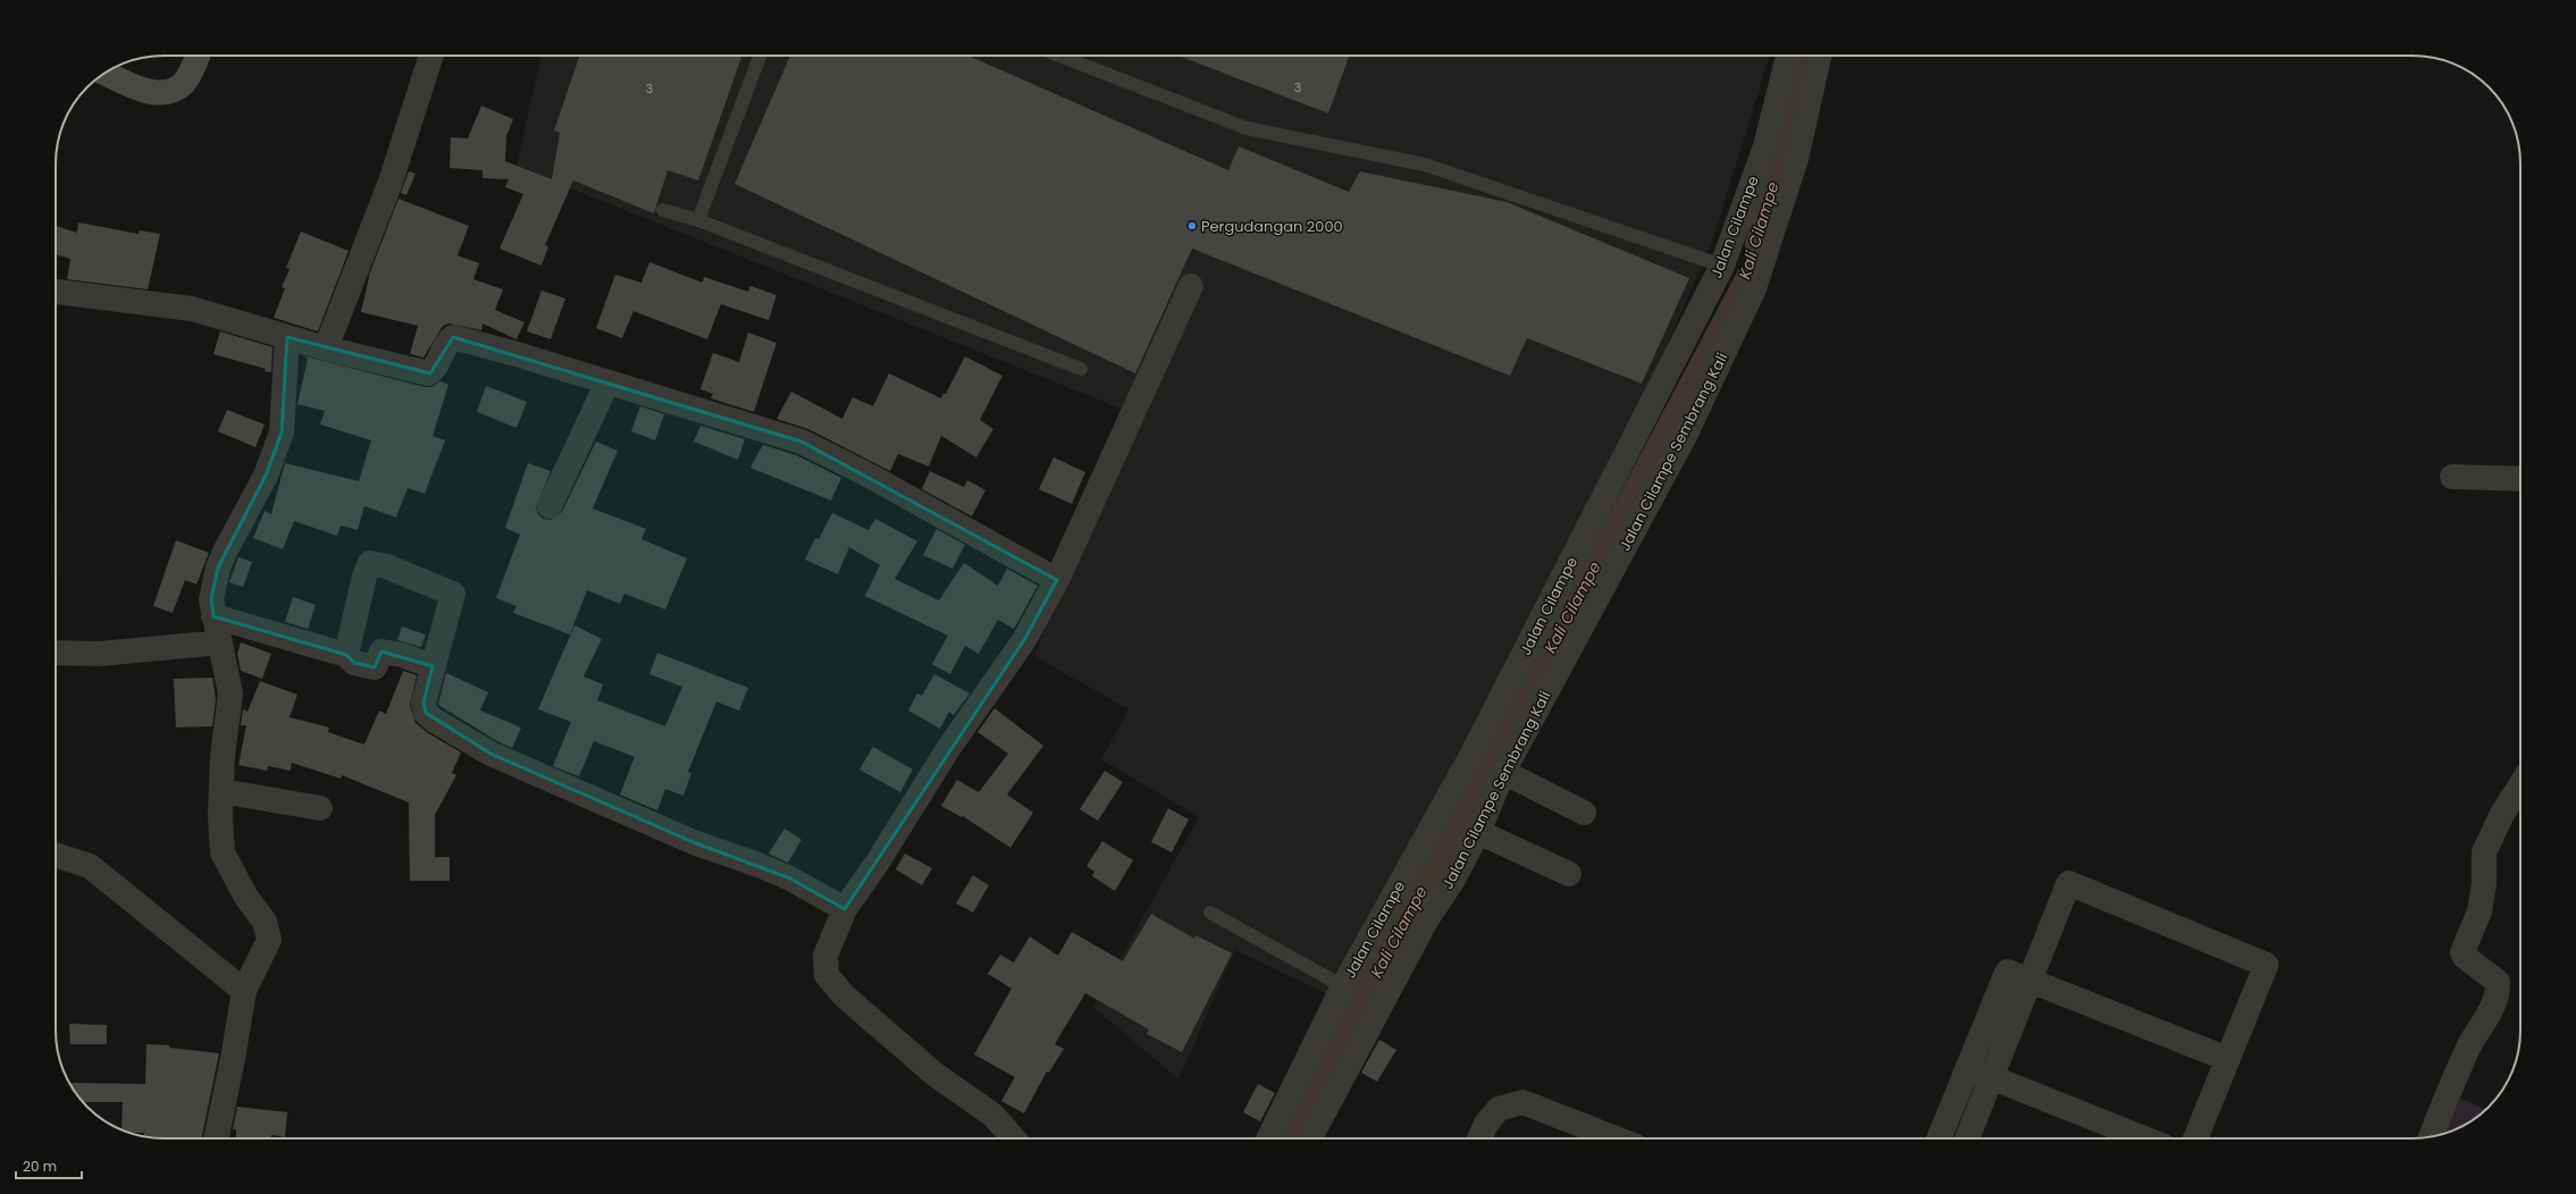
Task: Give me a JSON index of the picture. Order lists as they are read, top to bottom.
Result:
{
  "streets": {
    "street": ["Jalan Cilampe", "Jalan Cilampe Sembrang Kali"]
  },
  "water": ["Kali Cilampe"],
  "places": ["Pergudangan 2000"],
  "house_numbers": ["3", "3"],
  "scale_bar": "20 m"
}
